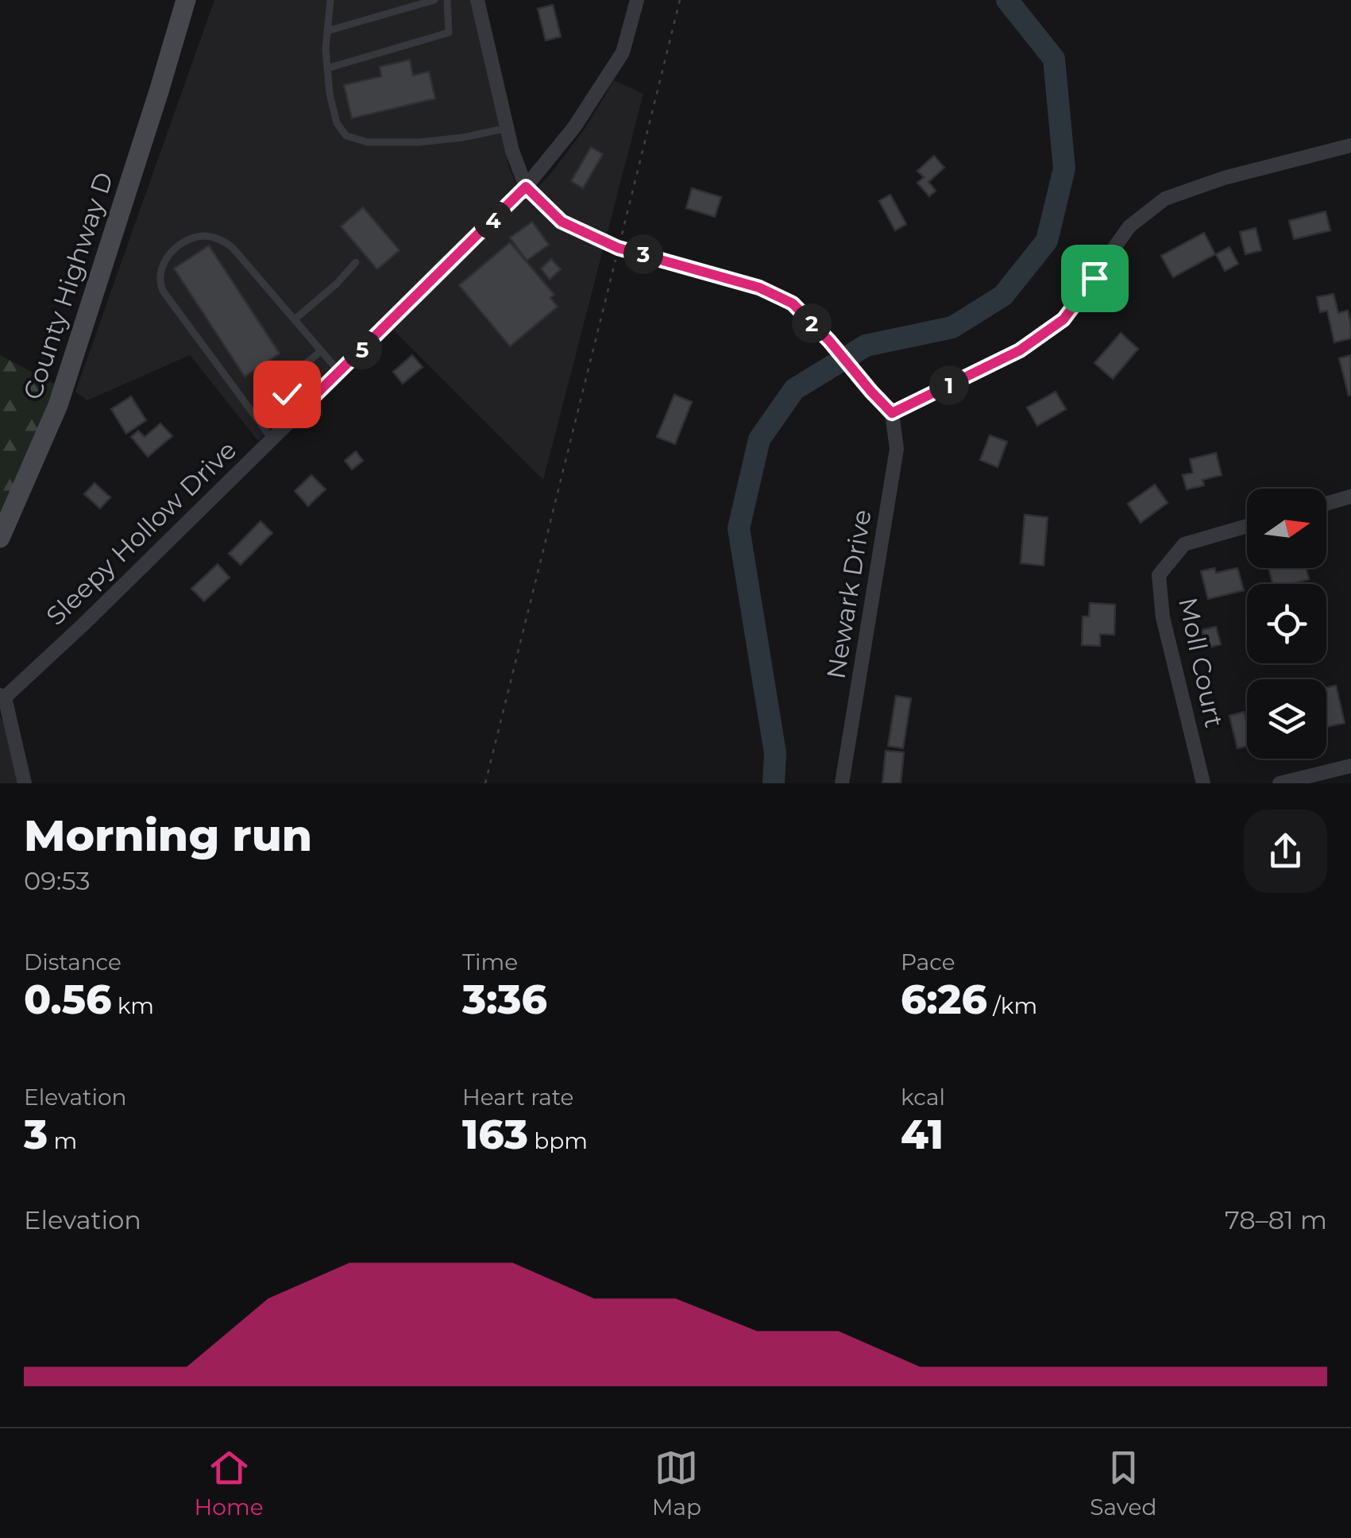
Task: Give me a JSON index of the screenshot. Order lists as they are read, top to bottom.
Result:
{
  "streets": {
    "main road": ["County Highway D"],
    "street": ["Sleepy Hollow Drive", "Newark Drive", "Moll Court"]
  },
  "north": "right",
  "page": {
    "pins": [
      "4",
      "3",
      "2",
      "5",
      "1"
    ],
    "heading": ["Morning run", "09:53"],
    "stats": [
      ["Distance", "0.56 km"],
      ["Time", "3:36"],
      ["Pace", "6:26 /km"],
      ["Elevation", "3 m"],
      ["Heart rate", "163 bpm"],
      ["kcal", "41"]
    ],
    "chart": ["Elevation", "78–81 m"],
    "tabs": ["Home", "Map", "Saved"]
  }
}
